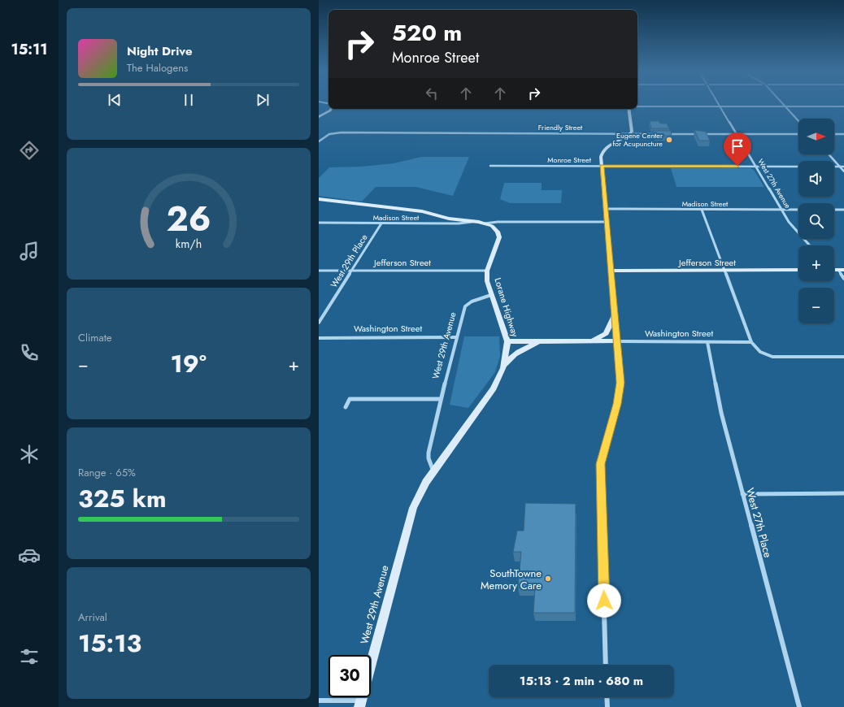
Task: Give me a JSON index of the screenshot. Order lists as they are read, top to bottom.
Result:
{
  "streets": {
    "main road": [
      "Jefferson Street",
      "Lorane Highway",
      "Washington Street",
      "West 29th Avenue"
    ],
    "street": [
      "Friendly Street",
      "Monroe Street",
      "West 27th Avenue",
      "Madison Street",
      "West 29th Place",
      "West 27th Place"
    ]
  },
  "crossings": [
    ["Friendly Street", "West 27th Avenue"],
    ["Monroe Street", "West 27th Avenue"],
    ["West 27th Avenue", "Madison Street"],
    ["Madison Street", "West 29th Place"],
    ["Madison Street", "Lorane Highway"],
    ["West 29th Place", "Jefferson Street"],
    ["Jefferson Street", "Lorane Highway"],
    ["Lorane Highway", "Washington Street"],
    ["Lorane Highway", "West 29th Avenue"],
    ["Washington Street", "West 29th Avenue"],
    ["Washington Street", "West 27th Place"]
  ],
  "places": ["Eugene Center for Acupuncture", "SouthTowne Memory Care"],
  "north": "right",
  "page": {
    "tabs": "15:11",
    "turn": ["520 m", "Monroe Street"],
    "song": ["Night Drive", "The Halogens"],
    "map_buttons": ["+", "−"],
    "tile": [
      "Climate",
      ["Range · 65%", "325 km"],
      ["Arrival", "15:13"]
    ],
    "heat": ["−", "19°", "+"],
    "limit": "30",
    "trip": "15:13 · 2 min · 680 m",
    "gauge": ["26", "km/h"]
  }
}
